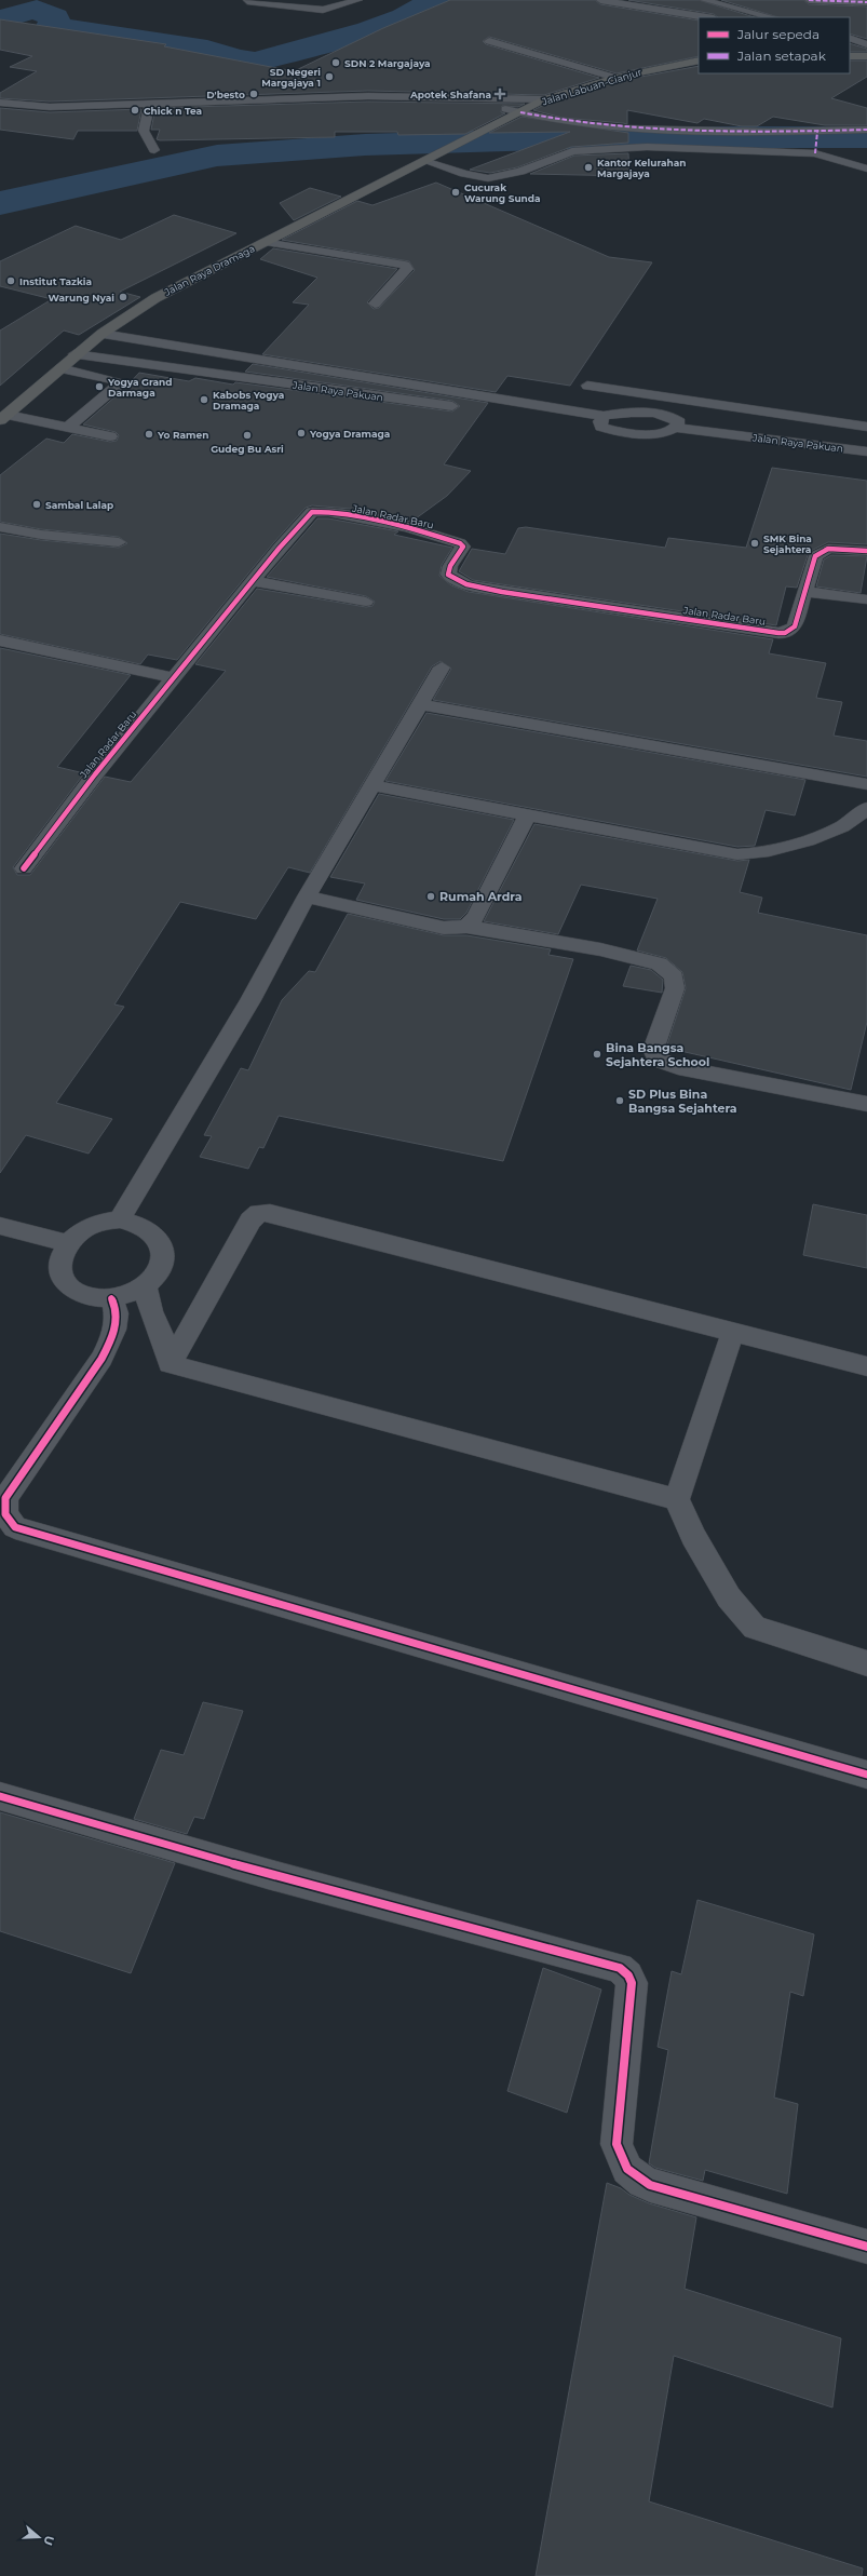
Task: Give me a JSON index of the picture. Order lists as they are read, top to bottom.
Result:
{
  "streets": {
    "highway": ["Jalan Labuan-Cianjur", "Jalan Raya Dramaga"],
    "street": ["Jalan Raya Pakuan", "Jalan Radar Baru"]
  },
  "crossings": [
    ["Jalan Labuan-Cianjur", "Jalan Raya Dramaga"],
    ["Jalan Raya Dramaga", "Jalan Raya Pakuan"]
  ],
  "places": {
    "other": [
      "SDN 2 Margajaya",
      "SD Negeri Margajaya 1",
      "D'besto",
      "Chick n Tea",
      "Kantor Kelurahan Margajaya",
      "Cucurak Warung Sunda",
      "Institut Tazkia",
      "Warung Nyai",
      "Yogya Grand Darmaga",
      "Kabobs Yogya Dramaga",
      "Yogya Dramaga",
      "Yo Ramen",
      "Gudeg Bu Asri",
      "Sambal Lalap",
      "SMK Bina Sejahtera",
      "Rumah Ardra",
      "Bina Bangsa Sejahtera School",
      "SD Plus Bina Bangsa Sejahtera"
    ],
    "health": ["Apotek Shafana"]
  },
  "legend": ["Jalur sepeda", "Jalan setapak"],
  "north": "right"
}
